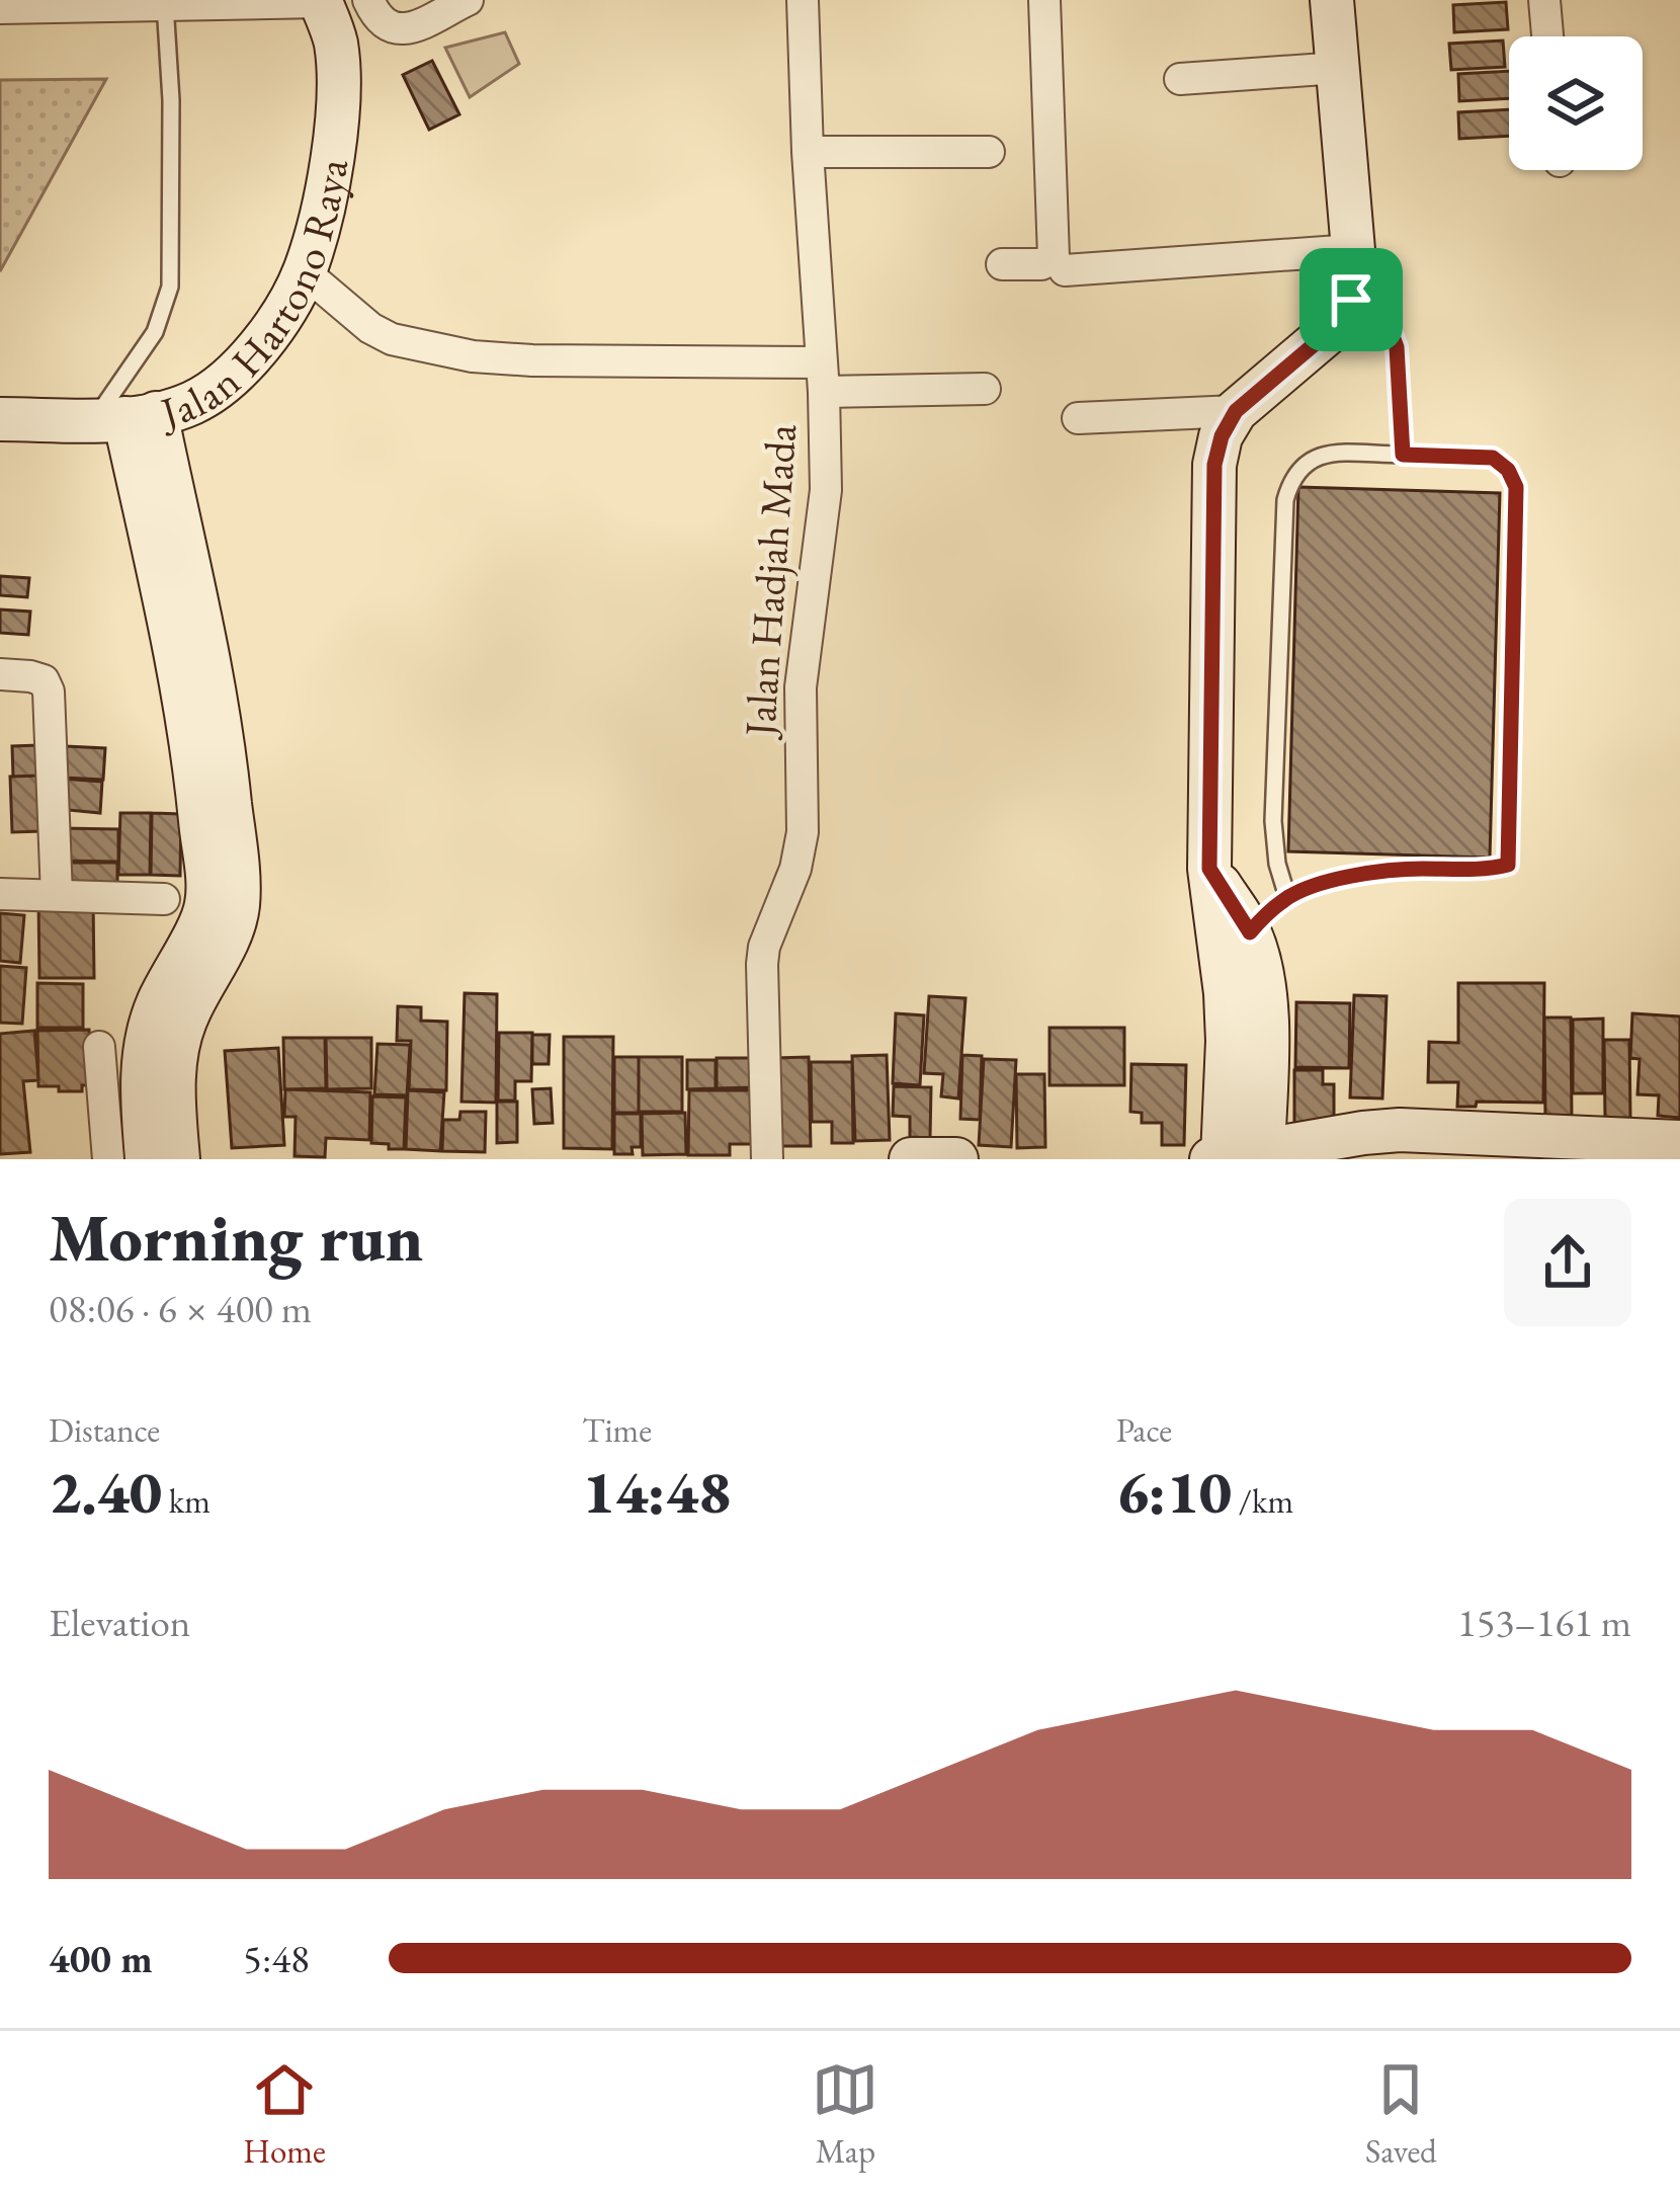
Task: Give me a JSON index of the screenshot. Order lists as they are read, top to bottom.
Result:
{
  "streets": {
    "street": ["Jalan Hartono Raya", "Jalan Hadjah Mada"]
  },
  "page": {
    "heading": ["Morning run", "08:06 · 6 × 400 m"],
    "stats": [
      ["Distance", "2.40 km"],
      ["Time", "14:48"],
      ["Pace", "6:10 /km"]
    ],
    "chart": ["Elevation", "153–161 m"],
    "list": [
      {
        "name": "400 m",
        "note": "5:48"
      }
    ],
    "tabs": ["Home", "Map", "Saved"]
  }
}
